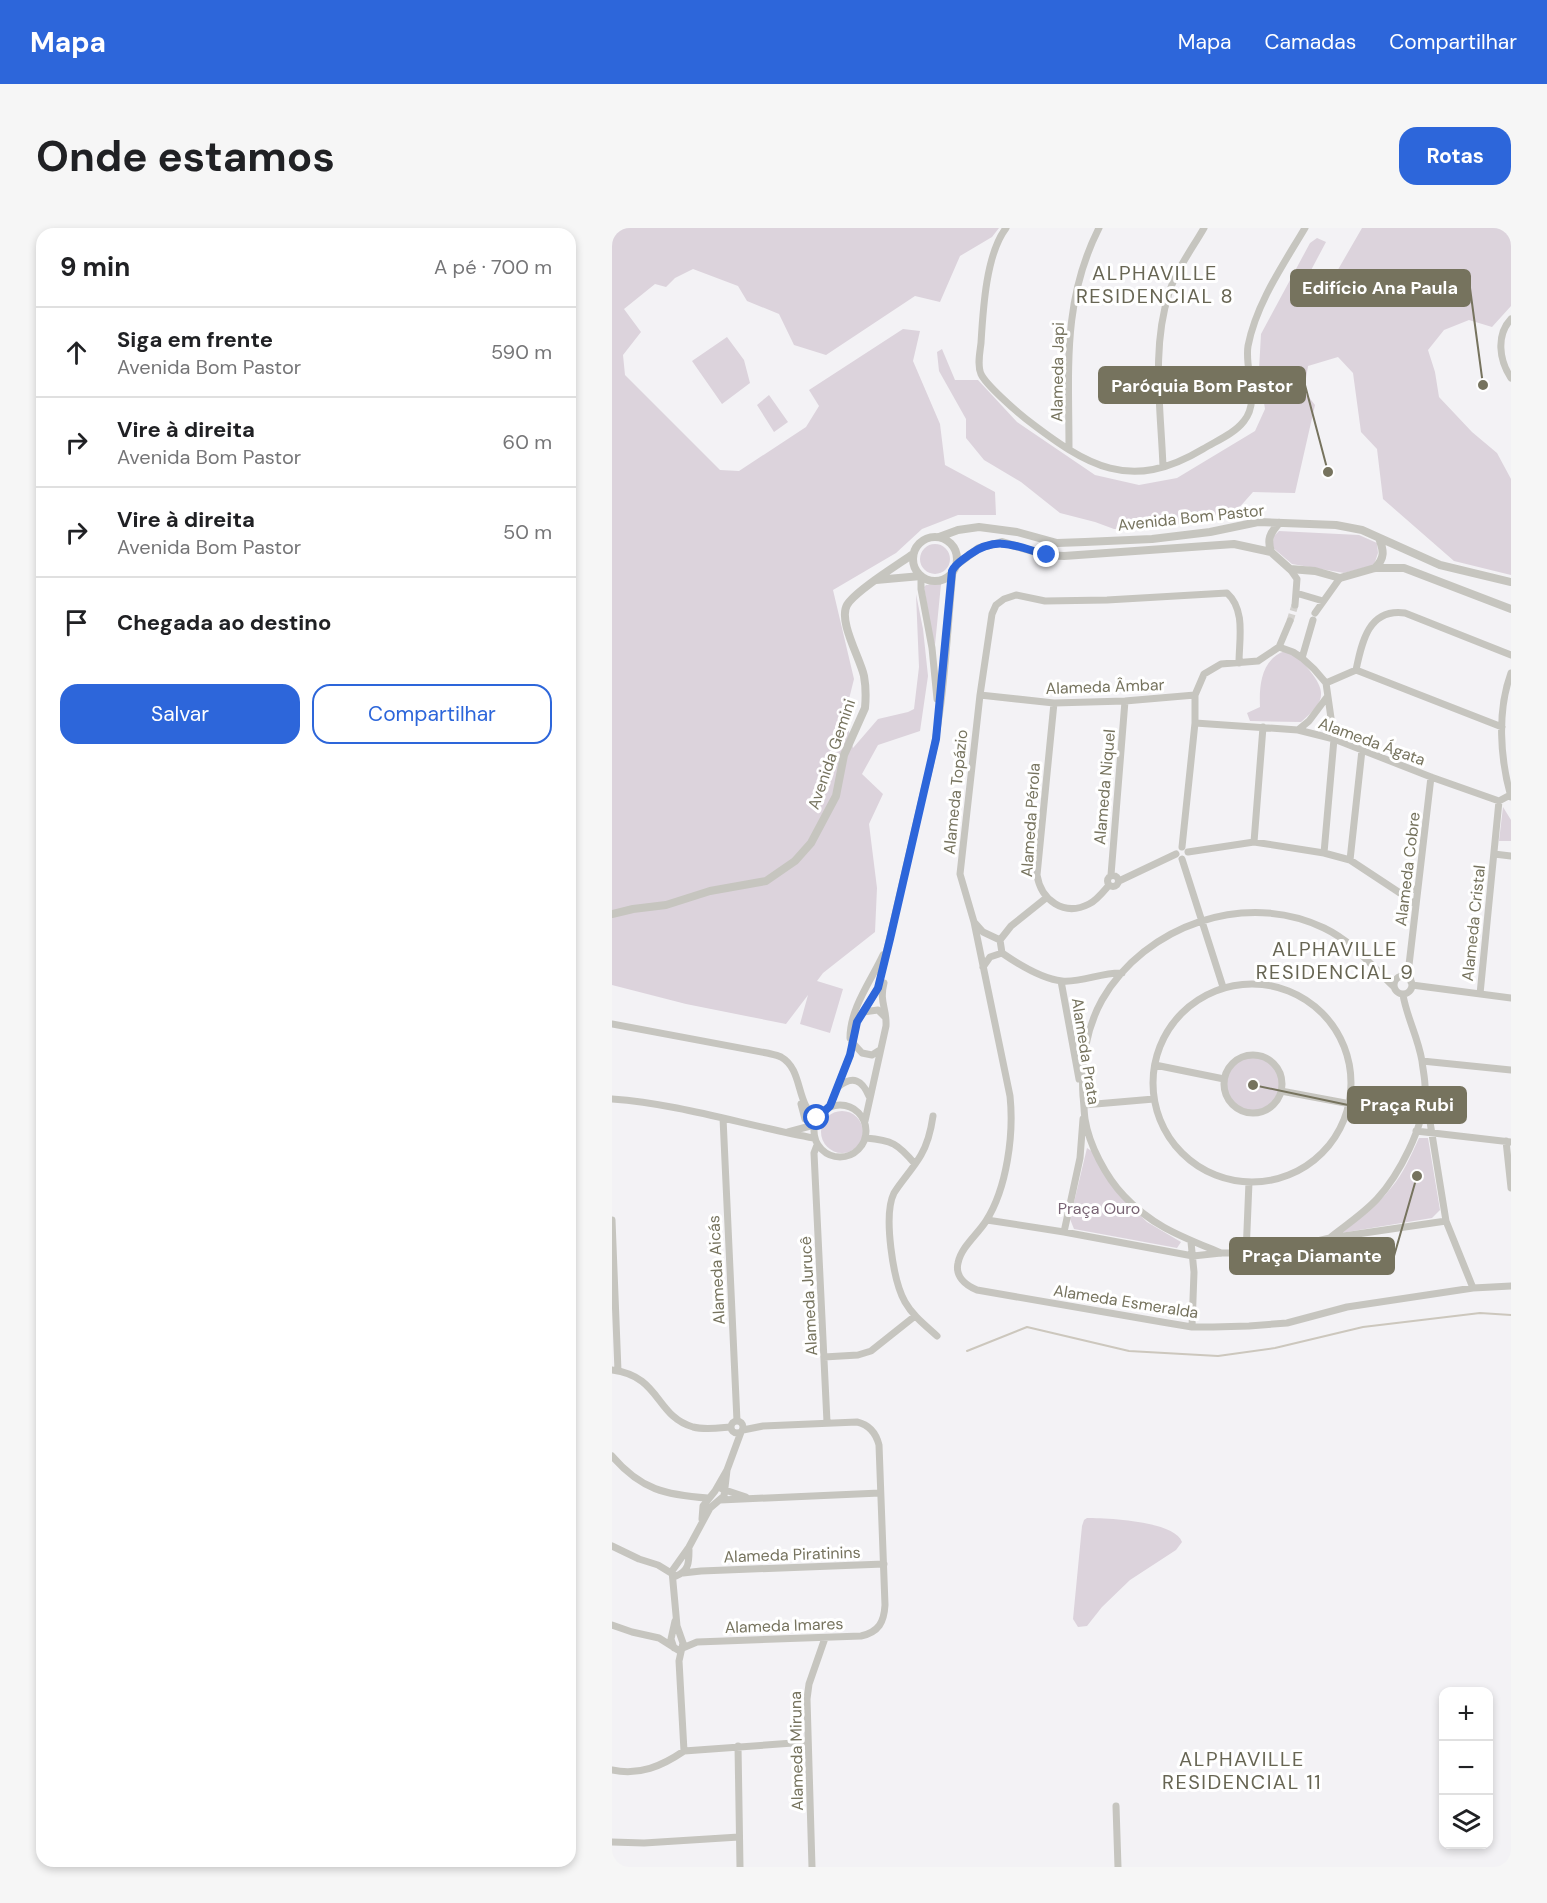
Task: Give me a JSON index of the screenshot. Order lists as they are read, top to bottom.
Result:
{
  "streets": {
    "street": [
      "Alameda Japi",
      "Avenida Bom Pastor",
      "Alameda Âmbar",
      "Alameda Ágata",
      "Avenida Gemini",
      "Alameda Niquel",
      "Alameda Topázio",
      "Alameda Pérola",
      "Alameda Cobre",
      "Alameda Cristal",
      "Alameda Prata",
      "Alameda Aicás",
      "Alameda Jurucê",
      "Alameda Esmeralda",
      "Alameda Piratinins",
      "Alameda Imares",
      "Alameda Miruna"
    ]
  },
  "crossings": [
    ["Avenida Bom Pastor", "Avenida Gemini"],
    ["Alameda Âmbar", "Alameda Niquel"],
    ["Alameda Âmbar", "Alameda Topázio"],
    ["Alameda Âmbar", "Alameda Pérola"],
    ["Alameda Ágata", "Alameda Cobre"],
    ["Alameda Ágata", "Alameda Cristal"],
    ["Alameda Niquel", "Alameda Pérola"],
    ["Alameda Topázio", "Alameda Esmeralda"],
    ["Alameda Aicás", "Alameda Piratinins"],
    ["Alameda Piratinins", "Alameda Imares"],
    ["Alameda Imares", "Alameda Miruna"]
  ],
  "districts": ["ALPHAVILLE RESIDENCIAL 8", "ALPHAVILLE RESIDENCIAL 9", "ALPHAVILLE RESIDENCIAL 11"],
  "parks": ["Praça Ouro"],
  "places": [
    "Edifício Ana Paula",
    "Paróquia Bom Pastor",
    "Praça Rubi",
    "Praça Diamante"
  ],
  "page": {
    "header": "Mapa",
    "nav": ["Mapa", "Camadas", "Compartilhar"],
    "buttons": [
      "Rotas",
      ["Salvar", "Compartilhar"]
    ],
    "title": "Onde estamos",
    "heading": ["9 min", "A pé · 700 m"],
    "list": [
      ["Siga em frente", "Avenida Bom Pastor", "590 m"],
      ["Vire à direita", "Avenida Bom Pastor", "60 m"],
      ["Vire à direita", "Avenida Bom Pastor", "50 m"],
      "Chegada ao destino"
    ],
    "map_buttons": ["+", "−"]
  }
}
